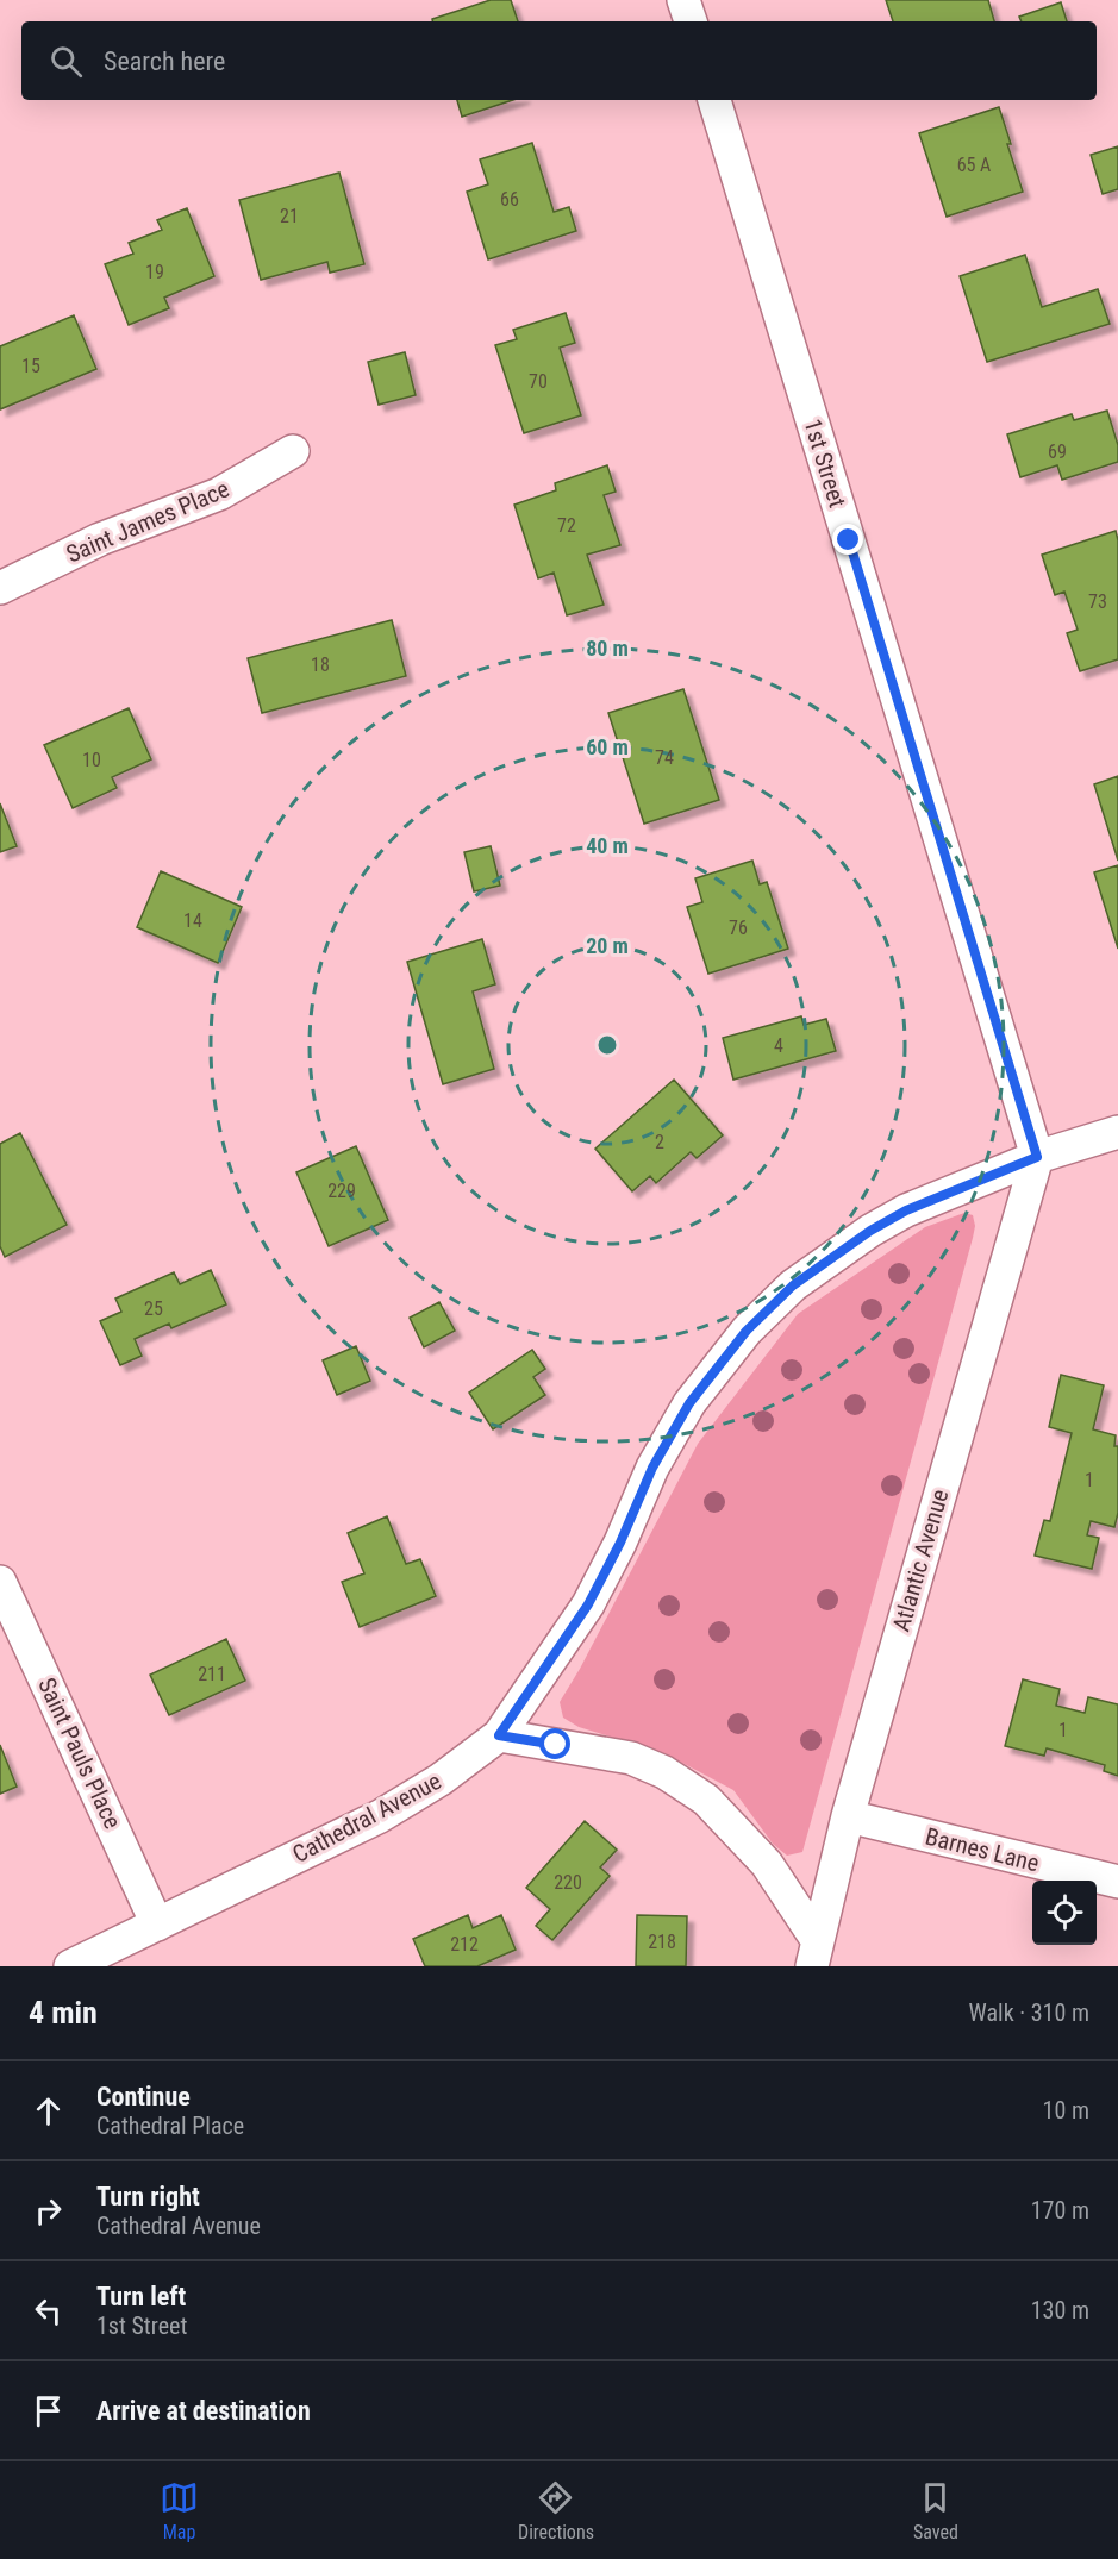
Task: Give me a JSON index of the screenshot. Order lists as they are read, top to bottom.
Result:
{
  "streets": {
    "street": [
      "1st Street",
      "Saint James Place",
      "Atlantic Avenue",
      "Saint Pauls Place",
      "Cathedral Avenue",
      "Barnes Lane"
    ]
  },
  "crossings": [
    ["1st Street", "Atlantic Avenue"],
    ["1st Street", "Cathedral Avenue"],
    ["Atlantic Avenue", "Cathedral Avenue"],
    ["Atlantic Avenue", "Barnes Lane"],
    ["Saint Pauls Place", "Cathedral Avenue"]
  ],
  "house_numbers": [
    "65 A",
    "66",
    "21",
    "19",
    "15",
    "70",
    "69",
    "72",
    "73",
    "18",
    "74",
    "10",
    "14",
    "76",
    "4",
    "2",
    "229",
    "25",
    "1",
    "211",
    "1",
    "220",
    "218",
    "212"
  ],
  "page": {
    "search": "Search here",
    "heading": ["4 min", "Walk · 310 m"],
    "list": [
      ["Continue", "Cathedral Place", "10 m"],
      ["Turn right", "Cathedral Avenue", "170 m"],
      ["Turn left", "1st Street", "130 m"],
      "Arrive at destination"
    ],
    "nav": ["Map", "Directions", "Saved"]
  },
  "rings": [
    "80 m",
    "60 m",
    "40 m",
    "20 m"
  ]
}
